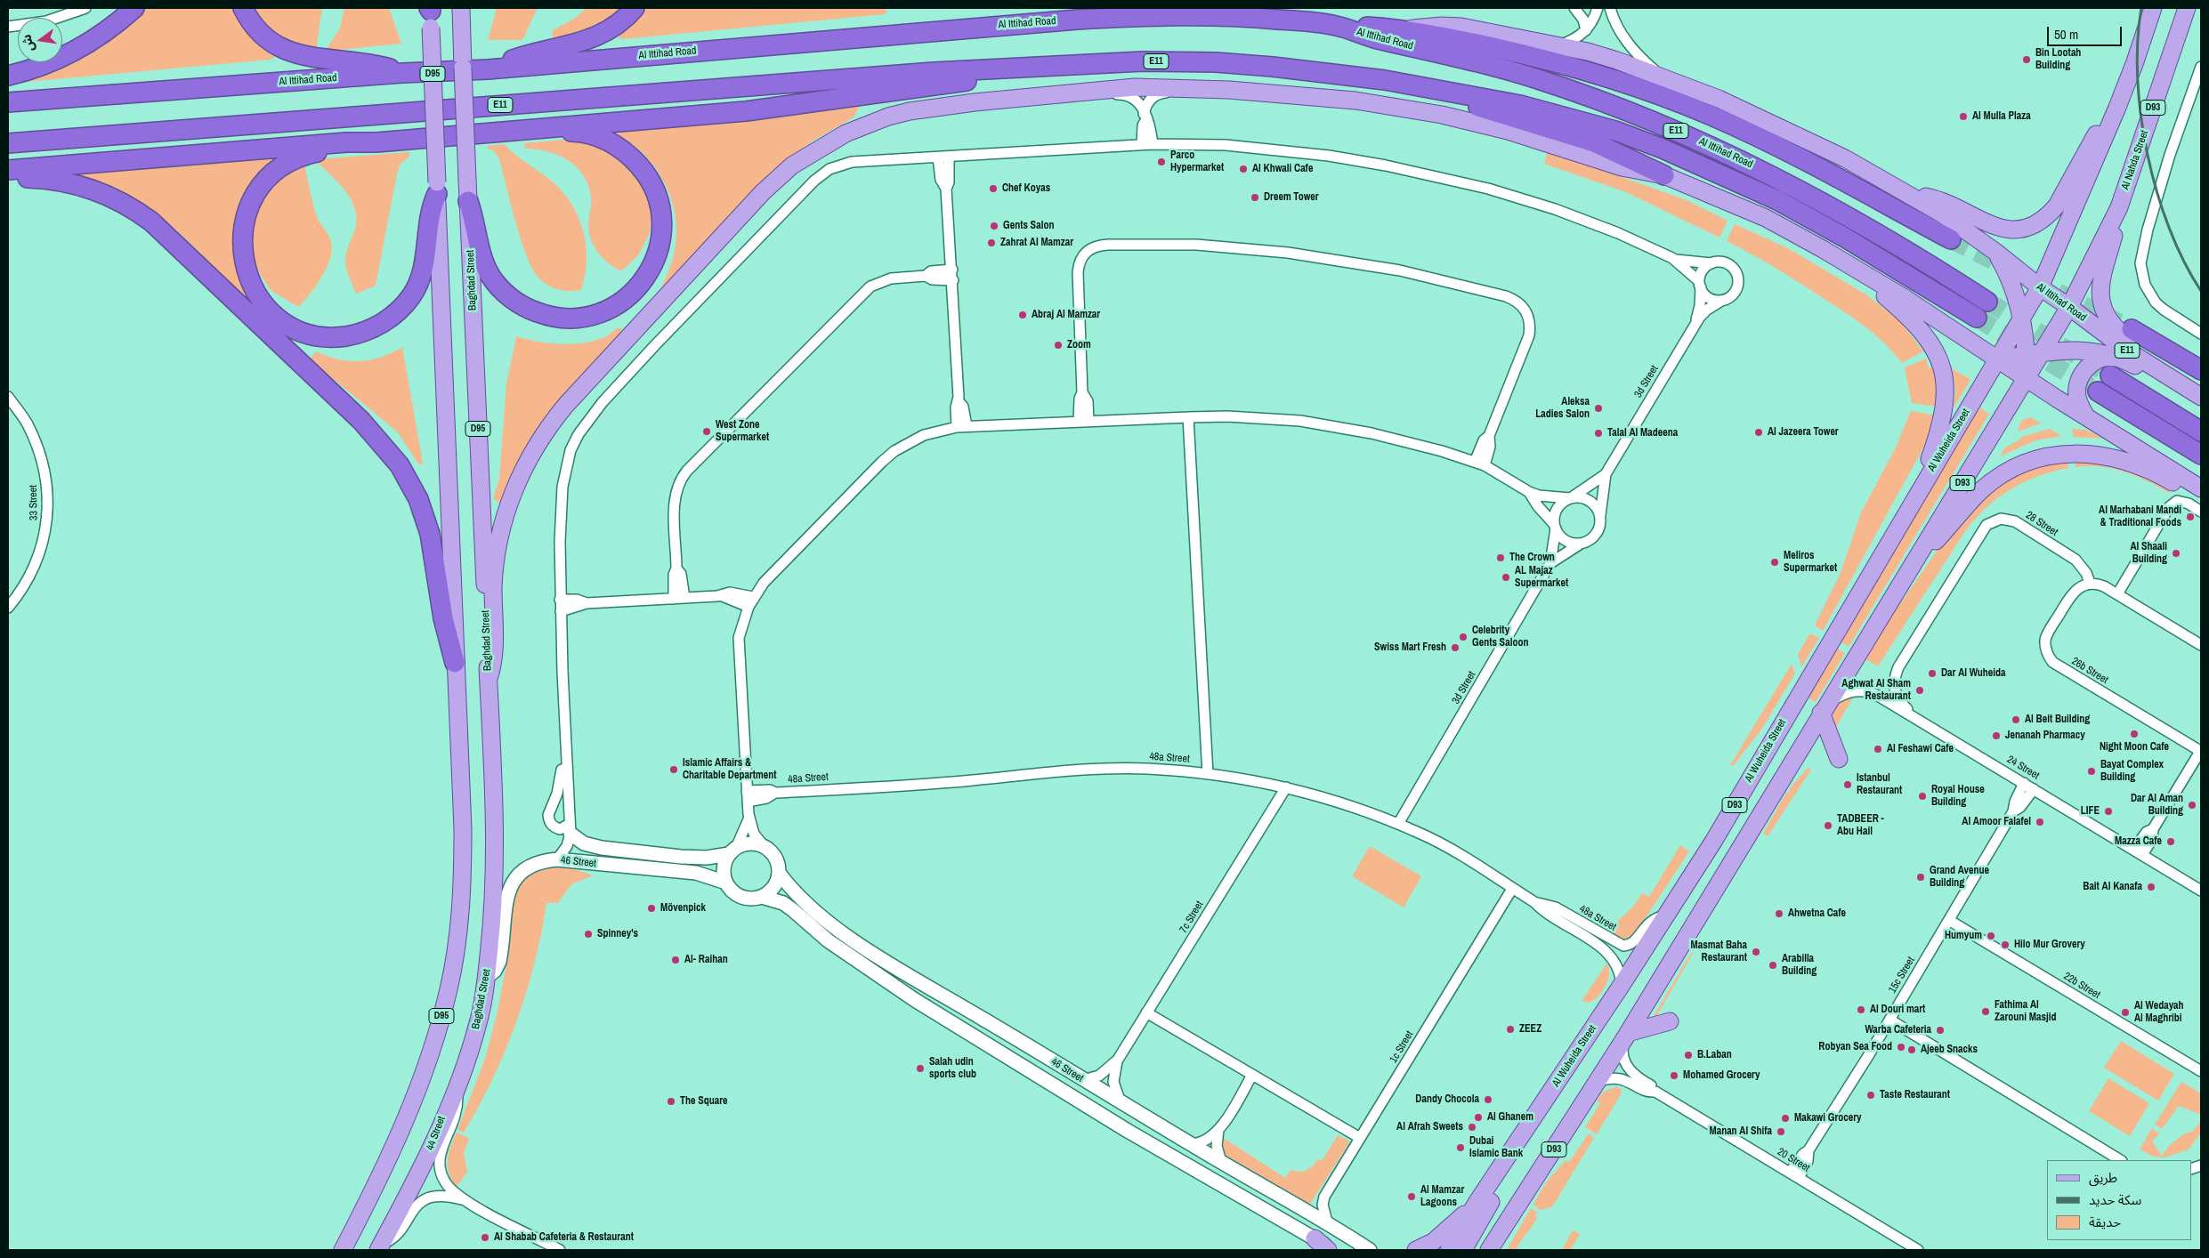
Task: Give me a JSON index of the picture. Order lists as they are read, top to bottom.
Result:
{
  "streets": {
    "highway": ["Al Ittihad Road", "E11"],
    "main road": [
      "D95",
      "D93",
      "Al Nahda Street",
      "Baghdad Street",
      "Al Wuheida Street"
    ],
    "street": [
      "3d Street",
      "33 Street",
      "28 Street",
      "26b Street",
      "48a Street",
      "24 Street",
      "46 Street",
      "7c Street",
      "15c Street",
      "22b Street",
      "1c Street",
      "44 Street",
      "20 Street"
    ]
  },
  "crossings": [
    ["Al Ittihad Road", "E11"],
    ["Al Ittihad Road", "D93"],
    ["Al Ittihad Road", "Al Nahda Street"],
    ["Al Ittihad Road", "Al Wuheida Street"],
    ["D93", "Al Nahda Street"],
    ["D93", "Al Wuheida Street"],
    ["D93", "24 Street"],
    ["D93", "20 Street"],
    ["Baghdad Street", "46 Street"],
    ["Baghdad Street", "44 Street"],
    ["3d Street", "48a Street"],
    ["Al Wuheida Street", "48a Street"],
    ["28 Street", "26b Street"],
    ["28 Street", "24 Street"],
    ["48a Street", "7c Street"],
    ["48a Street", "1c Street"],
    ["24 Street", "15c Street"],
    ["46 Street", "7c Street"],
    ["46 Street", "1c Street"],
    ["15c Street", "22b Street"],
    ["15c Street", "20 Street"]
  ],
  "places": [
    "Bin Lootah Building",
    "Al Mulla Plaza",
    "Parco Hypermarket",
    "Al Khwali Cafe",
    "Chef Koyas",
    "Dreem Tower",
    "Gents Salon",
    "Zahrat Al Mamzar",
    "Abraj Al Mamzar",
    "Zoom",
    "Aleksa Ladies Salon",
    "West Zone Supermarket",
    "Al Jazeera Tower",
    "Talal Al Madeena",
    "Al Marhabani Mandi & Traditional Foods",
    "Al Shaali Building",
    "The Crown",
    "Meliros Supermarket",
    "AL Majaz Supermarket",
    "Celebrity Gents Saloon",
    "Swiss Mart Fresh",
    "Dar Al Wuheida",
    "Aghwat Al Sham Restaurant",
    "Al Beit Building",
    "Night Moon Cafe",
    "Jenanah Pharmacy",
    "Al Feshawi Cafe",
    "Islamic Affairs & Charitable Department",
    "Bayat Complex Building",
    "Istanbul Restaurant",
    "Royal House Building",
    "Dar Al Aman Building",
    "LIFE",
    "Al Amoor Falafel",
    "TADBEER - Abu Hail",
    "Mazza Cafe",
    "Grand Avenue Building",
    "Bait Al Kanafa",
    "Mövenpick",
    "Ahwetna Cafe",
    "Spinney's",
    "Humyum",
    "Hilo Mur Grovery",
    "Masmat Baha Restaurant",
    "Al- Raihan",
    "Arabilla Building",
    "Al Douri mart",
    "Fathima Al Zarouni Masjid",
    "Al Wedayah Al Maghribi",
    "ZEEZ",
    "Warba Cafeteria",
    "Robyan Sea Food",
    "Ajeeb Snacks",
    "B.Laban",
    "Salah udin sports club",
    "Mohamed Grocery",
    "Taste Restaurant",
    "Dandy Chocola",
    "The Square",
    "Al Ghanem",
    "Makawi Grocery",
    "Al Afrah Sweets",
    "Manan Al Shifa",
    "Dubai Islamic Bank",
    "Al Mamzar Lagoons",
    "Al Shabab Cafeteria & Restaurant"
  ],
  "legend": ["طريق", "سكة حديد", "حديقة"],
  "scale_bar": "50 m",
  "north": "left"
}
